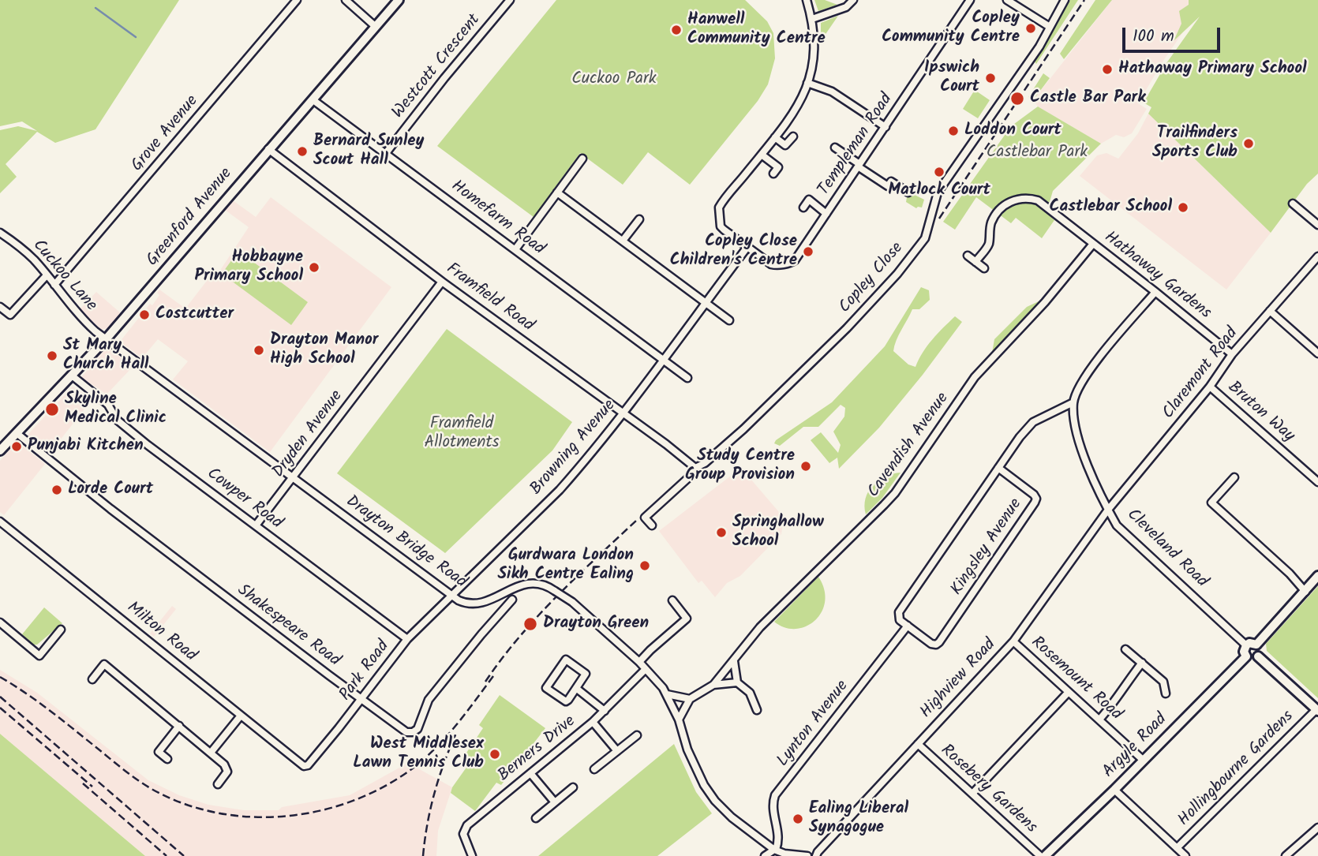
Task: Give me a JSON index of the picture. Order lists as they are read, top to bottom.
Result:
{
  "streets": {
    "street": [
      "Westcott Crescent",
      "Grove Avenue",
      "Templeman Road",
      "Greenford Avenue",
      "Homefarm Road",
      "Cuckoo Lane",
      "Hathaway Gardens",
      "Copley Close",
      "Framfield Road",
      "Claremont Road",
      "Bruton Way",
      "Dryden Avenue",
      "Cavendish Avenue",
      "Browning Avenue",
      "Cowper Road",
      "Drayton Bridge Road",
      "Kingsley Avenue",
      "Cleveland Road",
      "Shakespeare Road",
      "Milton Road",
      "Park Road",
      "Highview Road",
      "Rosemount Road",
      "Lynton Avenue",
      "Argyle Road",
      "Berners Drive",
      "Hollingbourne Gardens",
      "Rosebery Gardens"
    ]
  },
  "crossings": [
    ["Westcott Crescent", "Homefarm Road"],
    ["Grove Avenue", "Cuckoo Lane"],
    ["Templeman Road", "Browning Avenue"],
    ["Greenford Avenue", "Homefarm Road"],
    ["Greenford Avenue", "Cuckoo Lane"],
    ["Greenford Avenue", "Framfield Road"],
    ["Greenford Avenue", "Cowper Road"],
    ["Greenford Avenue", "Drayton Bridge Road"],
    ["Greenford Avenue", "Shakespeare Road"],
    ["Homefarm Road", "Browning Avenue"],
    ["Cuckoo Lane", "Drayton Bridge Road"],
    ["Hathaway Gardens", "Claremont Road"],
    ["Hathaway Gardens", "Cavendish Avenue"],
    ["Copley Close", "Framfield Road"],
    ["Framfield Road", "Dryden Avenue"],
    ["Framfield Road", "Browning Avenue"],
    ["Claremont Road", "Bruton Way"],
    ["Claremont Road", "Cleveland Road"],
    ["Claremont Road", "Highview Road"],
    ["Dryden Avenue", "Cowper Road"],
    ["Dryden Avenue", "Drayton Bridge Road"],
    ["Browning Avenue", "Drayton Bridge Road"],
    ["Browning Avenue", "Park Road"],
    ["Cowper Road", "Park Road"],
    ["Drayton Bridge Road", "Park Road"],
    ["Drayton Bridge Road", "Lynton Avenue"],
    ["Drayton Bridge Road", "Berners Drive"],
    ["Kingsley Avenue", "Lynton Avenue"],
    ["Cleveland Road", "Highview Road"],
    ["Cleveland Road", "Argyle Road"],
    ["Shakespeare Road", "Park Road"],
    ["Milton Road", "Park Road"],
    ["Highview Road", "Rosemount Road"],
    ["Highview Road", "Rosebery Gardens"],
    ["Rosemount Road", "Argyle Road"]
  ],
  "parks": ["Cuckoo Park", "Castlebar Park", "Framfield Allotments"],
  "places": [
    "Copley Community Centre",
    "Hanwell Community Centre",
    "Hathaway Primary School",
    "Ipswich Court",
    "Castle Bar Park",
    "Loddon Court",
    "Trailfinders Sports Club",
    "Bernard Sunley Scout Hall",
    "Matlock Court",
    "Castlebar School",
    "Copley Close Children's Centre",
    "Hobbayne Primary School",
    "Costcutter",
    "Drayton Manor High School",
    "St Mary Church Hall",
    "Skyline Medical Clinic",
    "Punjabi Kitchen",
    "Study Centre Group Provision",
    "Lorde Court",
    "Springhallow School",
    "Gurdwara London Sikh Centre Ealing",
    "Drayton Green",
    "West Middlesex Lawn Tennis Club",
    "Ealing Liberal Synagogue"
  ],
  "scale_bar": "100 m"
}
